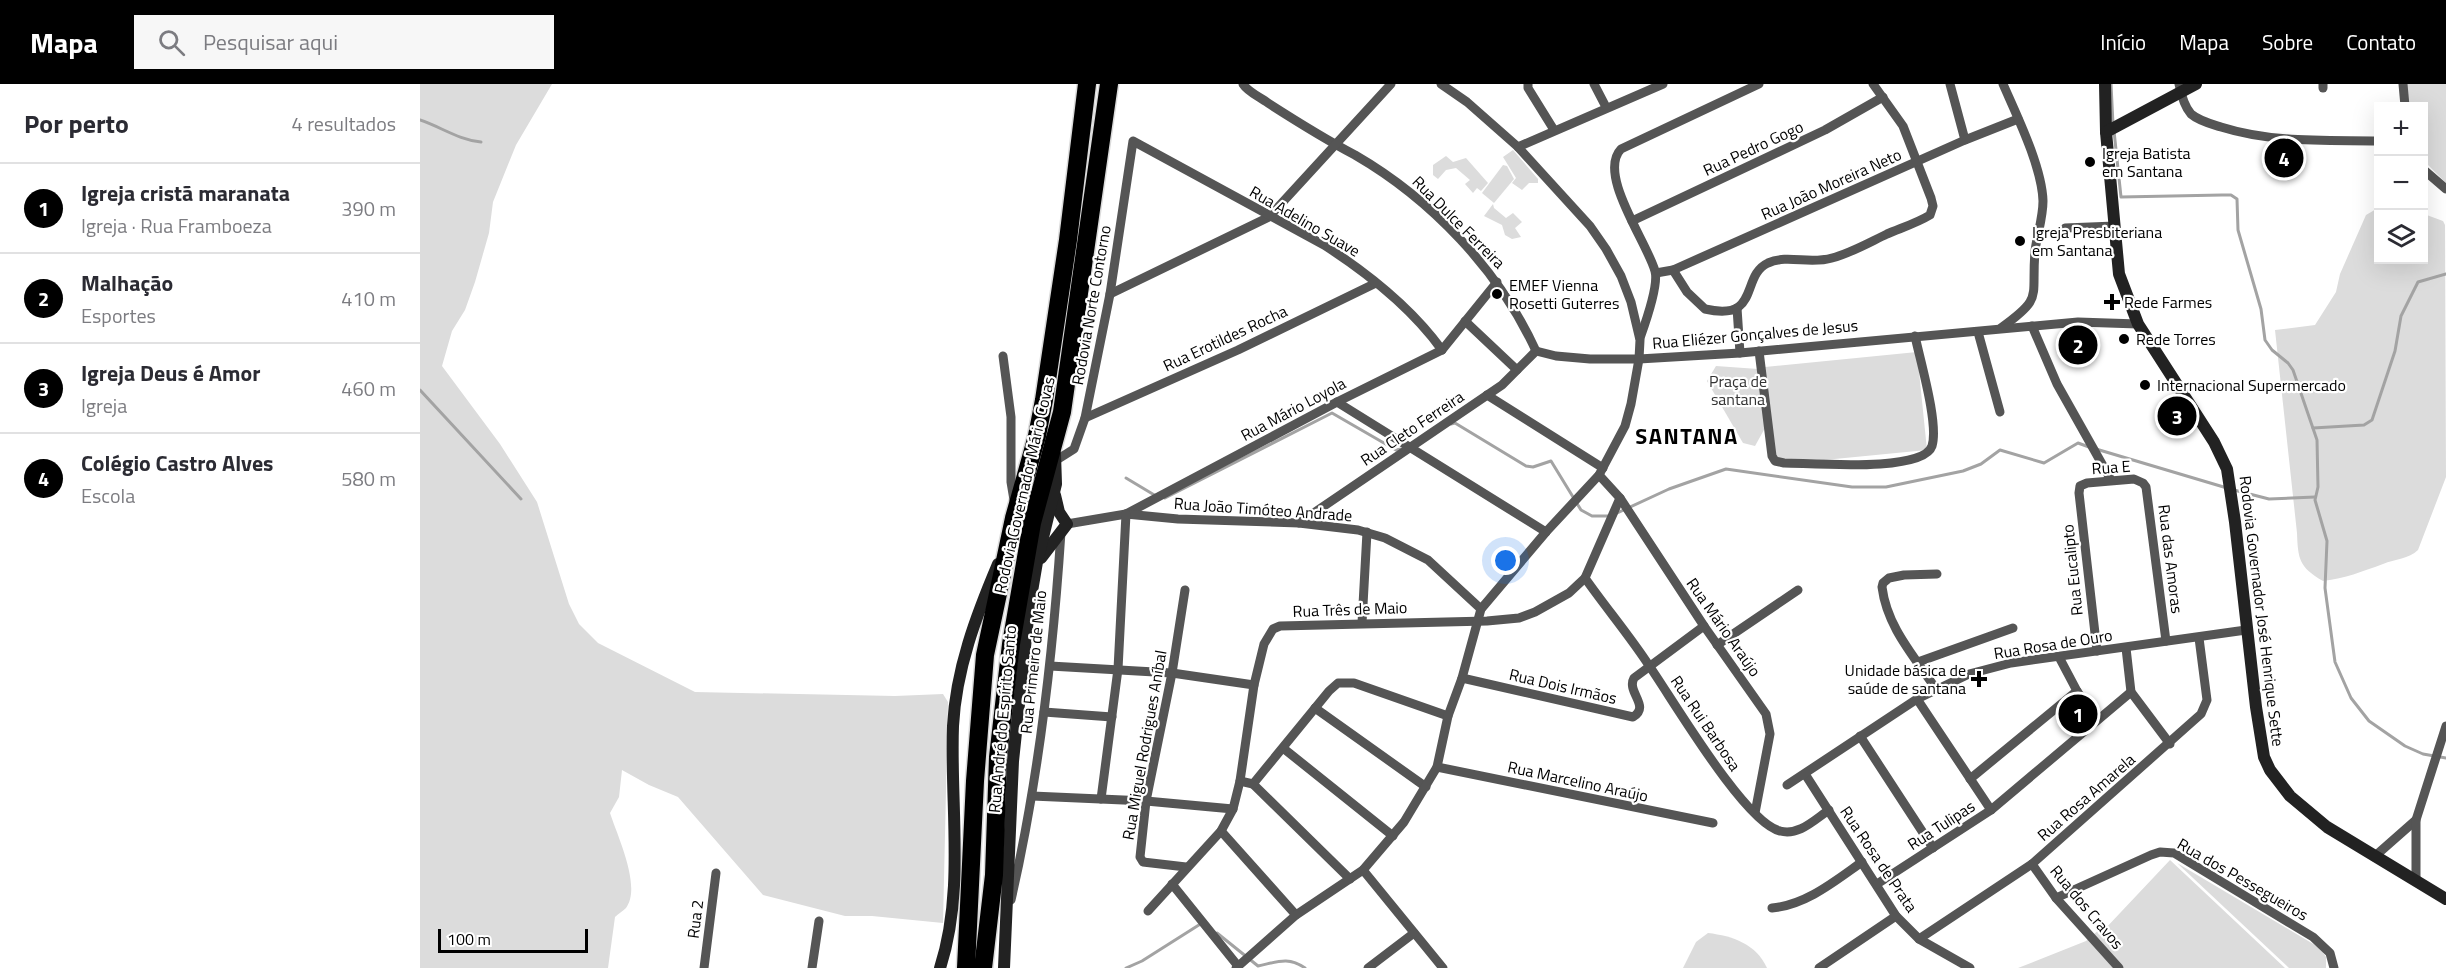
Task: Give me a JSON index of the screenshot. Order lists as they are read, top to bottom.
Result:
{
  "streets": {
    "highway": ["Rodovia Governador Mário Covas"],
    "street": [
      "Rua Pedro Gogo",
      "Rua João Moreira Neto",
      "Rua Adelino Suave",
      "Rua Dulce Ferreira",
      "Rodovia Norte Contorno",
      "Rua Eliézer Gonçalves de Jesus",
      "Rua Erotildes Rocha",
      "Rua Mário Loyola",
      "Rua Cleto Ferreira",
      "Rua E",
      "Rua João Timóteo Andrade",
      "Rua das Amoras",
      "Rua Eucalipto",
      "Rua Três de Maio",
      "Rodovia Governador José Henrique Sette",
      "Rua Mário Araújo",
      "Rua Rosa de Ouro",
      "Rua Primeiro de Maio",
      "Rua Dois Irmãos",
      "Rua André do Espírito Santo",
      "Rua Rui Barbosa",
      "Rua Miguel Rodrigues Aníbal",
      "Rua Marcelino Araújo",
      "Rua Rosa Amarela",
      "Rua Tulipas",
      "Rua Rosa de Prata",
      "Rua dos Pessegueiros",
      "Rua dos Cravos",
      "Rua 2"
    ]
  },
  "crossings": [
    ["Rua Adelino Suave", "Rodovia Norte Contorno"],
    ["Rua Adelino Suave", "Rua Erotildes Rocha"],
    ["Rua Adelino Suave", "Rua Mário Loyola"],
    ["Rua Dulce Ferreira", "Rua Eliézer Gonçalves de Jesus"],
    ["Rua Dulce Ferreira", "Rua Mário Loyola"],
    ["Rua Dulce Ferreira", "Rua Cleto Ferreira"],
    ["Rodovia Norte Contorno", "Rua Erotildes Rocha"],
    ["Rodovia Norte Contorno", "Rua André do Espírito Santo"],
    ["Rua Eliézer Gonçalves de Jesus", "Rua Cleto Ferreira"],
    ["Rua Eliézer Gonçalves de Jesus", "Rodovia Governador José Henrique Sette"],
    ["Rua Mário Loyola", "Rua João Timóteo Andrade"],
    ["Rua Cleto Ferreira", "Rua João Timóteo Andrade"],
    ["Rua Cleto Ferreira", "Rua Mário Araújo"],
    ["Rua E", "Rua das Amoras"],
    ["Rua E", "Rua Eucalipto"],
    ["Rodovia Governador Mário Covas", "Rua André do Espírito Santo"],
    ["Rua das Amoras", "Rua Rosa de Ouro"],
    ["Rua Eucalipto", "Rua Rosa de Ouro"],
    ["Rua Três de Maio", "Rua Rui Barbosa"],
    ["Rua Três de Maio", "Rua Miguel Rodrigues Aníbal"],
    ["Rodovia Governador José Henrique Sette", "Rua Rosa de Ouro"],
    ["Rua Mário Araújo", "Rua Dois Irmãos"],
    ["Rua Mário Araújo", "Rua Rui Barbosa"],
    ["Rua Rosa de Ouro", "Rua Rosa Amarela"],
    ["Rua Rosa de Ouro", "Rua Rosa de Prata"],
    ["Rua Primeiro de Maio", "Rua André do Espírito Santo"],
    ["Rua Dois Irmãos", "Rua Rui Barbosa"],
    ["Rua Rui Barbosa", "Rua Rosa de Prata"],
    ["Rua Rosa Amarela", "Rua Rosa de Prata"],
    ["Rua Rosa Amarela", "Rua dos Cravos"],
    ["Rua Tulipas", "Rua Rosa de Prata"],
    ["Rua dos Pessegueiros", "Rua dos Cravos"]
  ],
  "districts": ["SANTANA"],
  "parks": ["Praça de santana"],
  "places": {
    "other": [
      "Igreja Batista em Santana",
      "Igreja Presbiteriana em Santana",
      "EMEF Vienna Rosetti Guterres",
      "Rede Torres",
      "Internacional Supermercado"
    ],
    "health": ["Rede Farmes", "Unidade básica de saúde de santana"]
  },
  "scale_bar": "100 m",
  "page": {
    "header": "Mapa",
    "search": "Pesquisar aqui",
    "nav": [
      "Início",
      "Mapa",
      "Sobre",
      "Contato"
    ],
    "heading": ["Por perto", "4 resultados"],
    "map_buttons": ["+", "−"],
    "pins": [
      "4",
      "2",
      "3",
      "1"
    ],
    "list": [
      {
        "mark": "1",
        "name": "Igreja cristã maranata",
        "note": "Igreja · Rua Framboeza",
        "value": "390 m"
      },
      {
        "mark": "2",
        "name": "Malhação",
        "note": "Esportes",
        "value": "410 m"
      },
      {
        "mark": "3",
        "name": "Igreja Deus é Amor",
        "note": "Igreja",
        "value": "460 m"
      },
      {
        "mark": "4",
        "name": "Colégio Castro Alves",
        "note": "Escola",
        "value": "580 m"
      }
    ],
    "scale": "100 m"
  }
}
